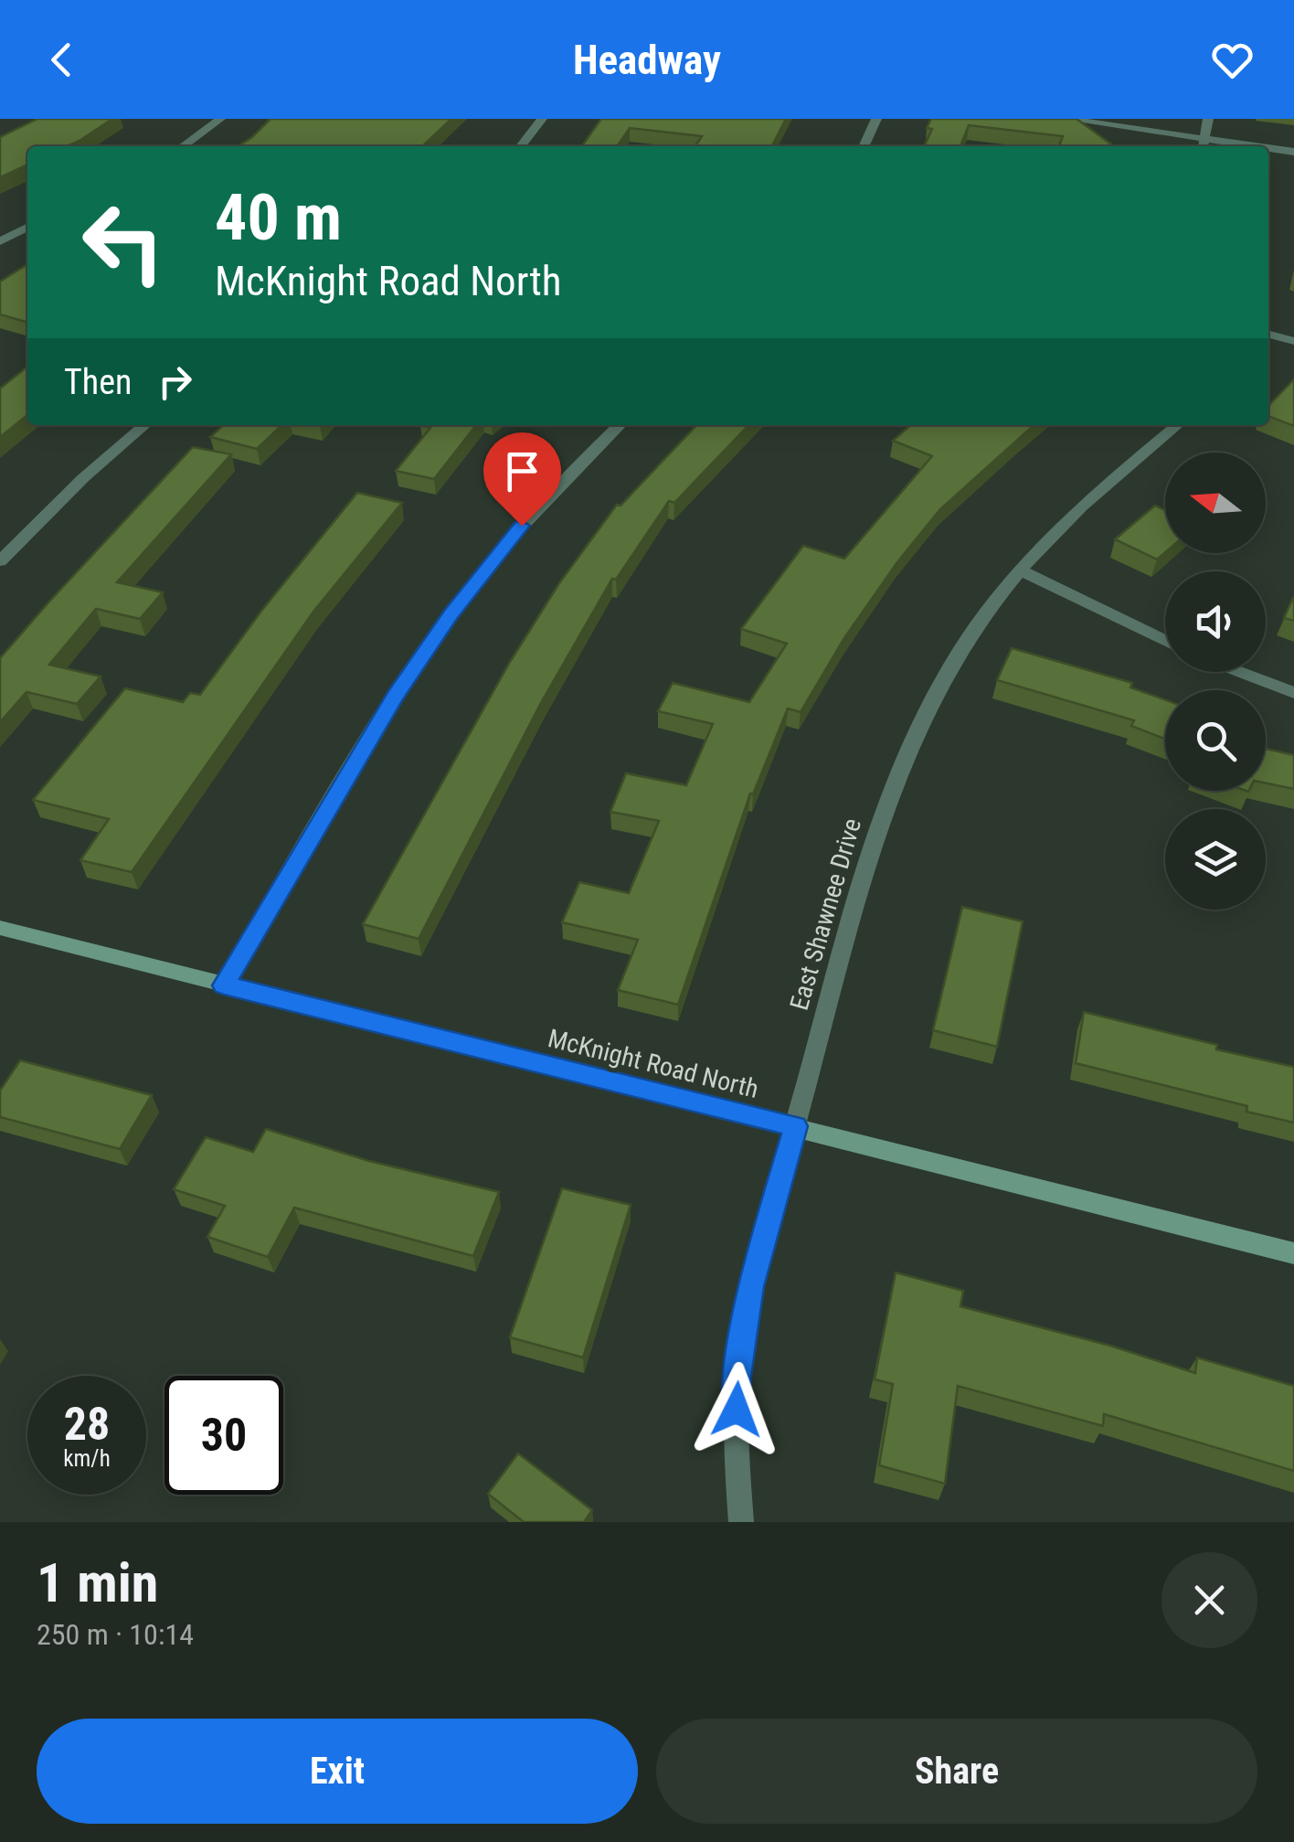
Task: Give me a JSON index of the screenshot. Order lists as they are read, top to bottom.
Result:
{
  "streets": {
    "street": ["East Shawnee Drive", "McKnight Road North"]
  },
  "crossings": [
    ["East Shawnee Drive", "McKnight Road North"]
  ],
  "north": "left",
  "page": {
    "header": "Headway",
    "turn": ["40 m", "McKnight Road North"],
    "then": "Then",
    "speed": "28 km/h",
    "limit": "30",
    "heading": ["1 min", "250 m · 10:14"],
    "buttons": ["Exit", "Share"]
  }
}
